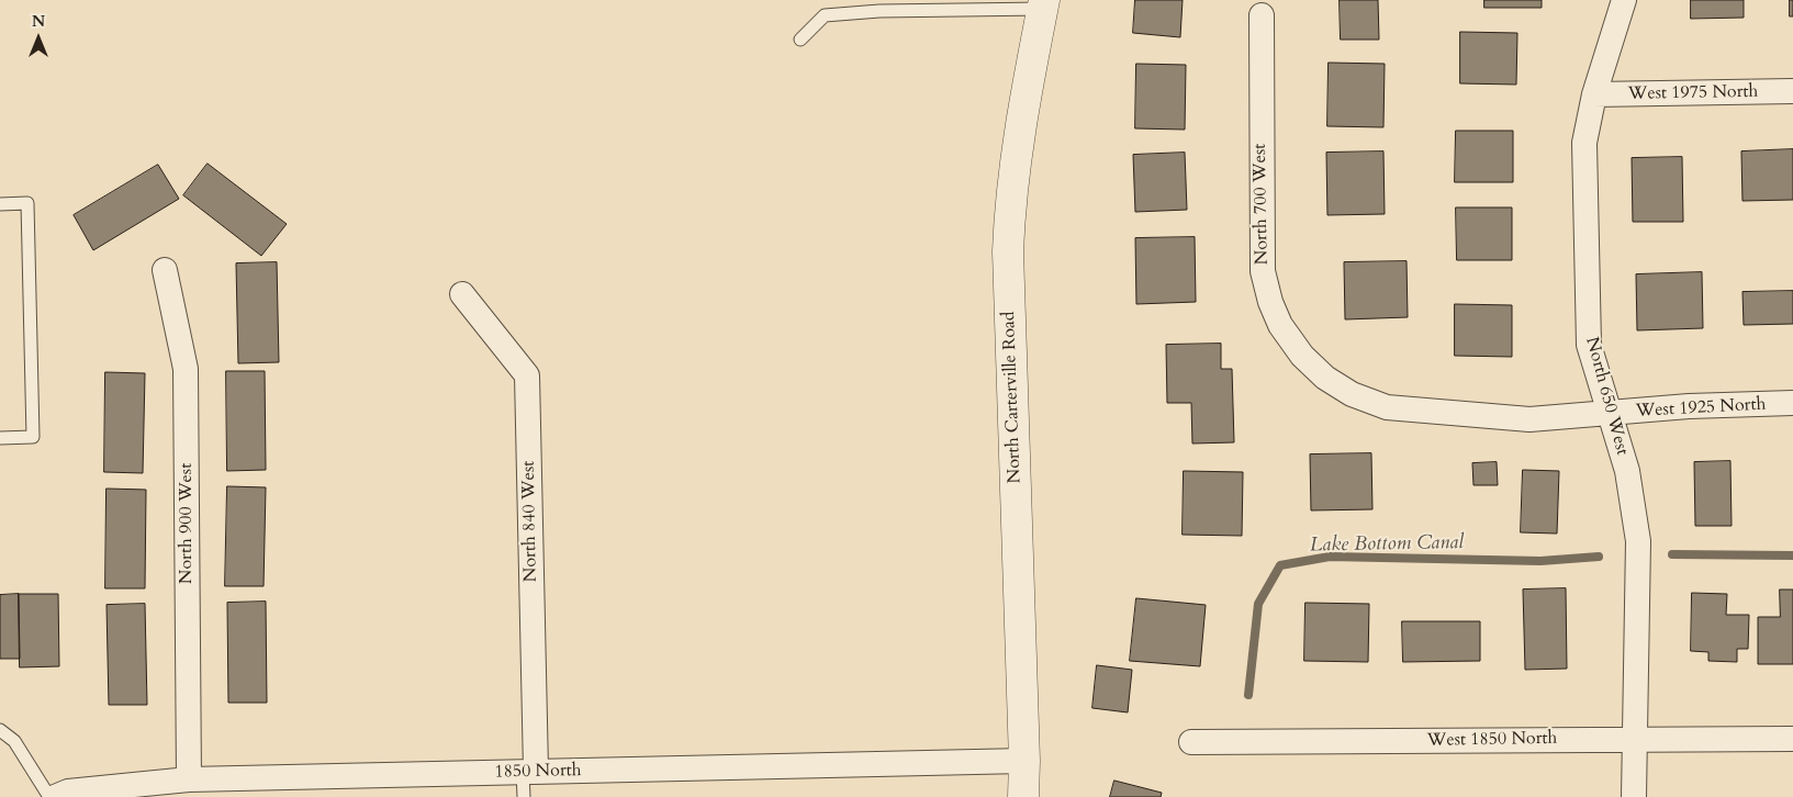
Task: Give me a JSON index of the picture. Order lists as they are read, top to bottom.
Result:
{
  "streets": {
    "street": [
      "West 1975 North",
      "North 700 West",
      "North 650 West",
      "North Carterville Road",
      "West 1925 North",
      "North 840 West",
      "North 900 West",
      "West 1850 North",
      "1850 North"
    ]
  },
  "crossings": [
    ["West 1975 North", "North 650 West"],
    ["North 700 West", "North 650 West"],
    ["North 700 West", "West 1925 North"],
    ["North 650 West", "West 1925 North"],
    ["North 650 West", "West 1850 North"],
    ["North Carterville Road", "1850 North"],
    ["North 840 West", "1850 North"],
    ["North 900 West", "1850 North"]
  ],
  "water": ["Lake Bottom Canal"],
  "north": "top"
}
